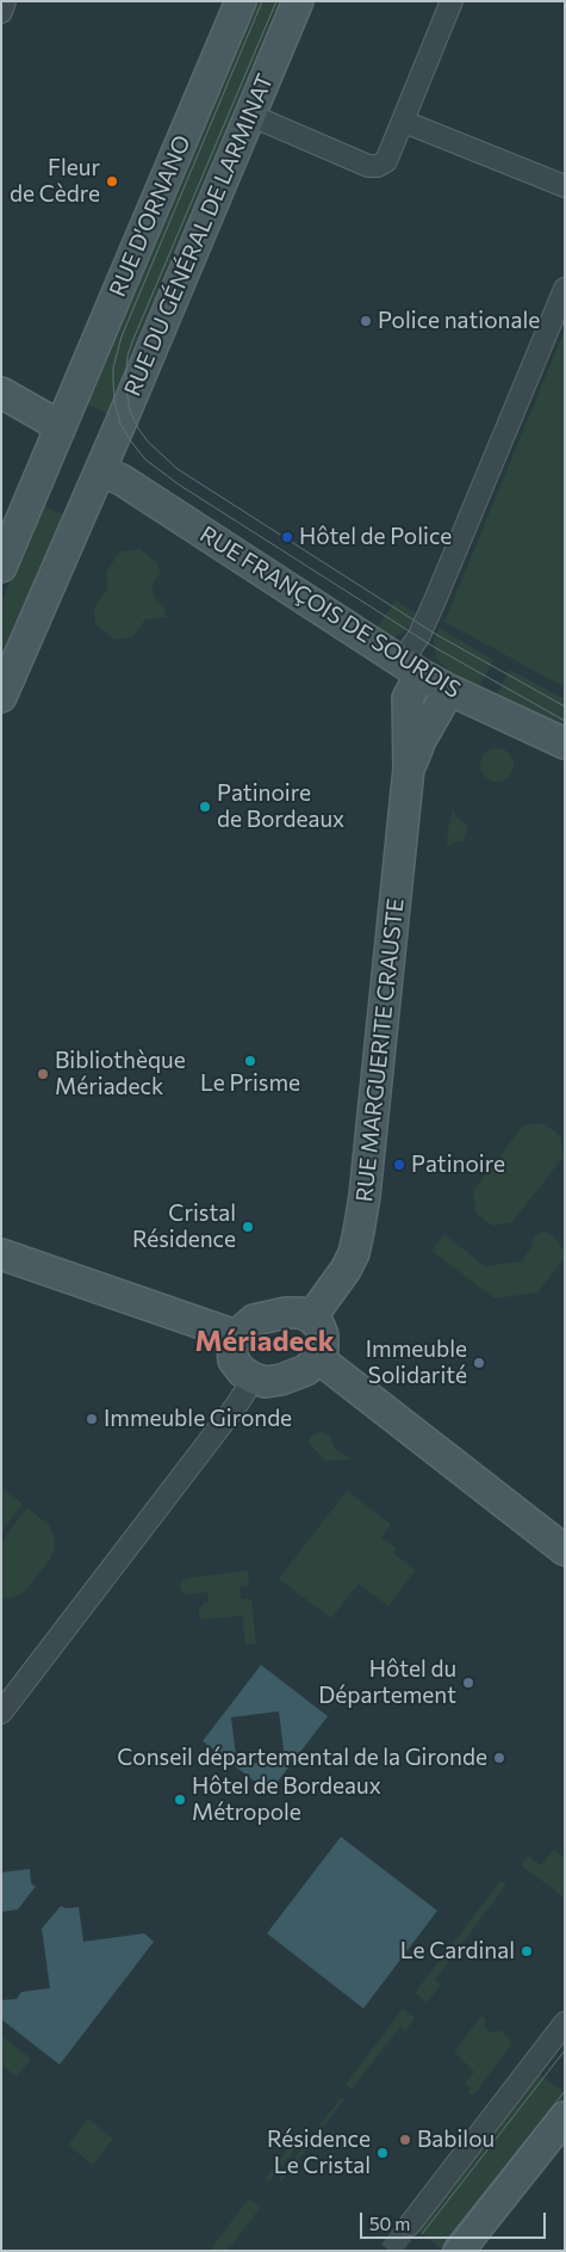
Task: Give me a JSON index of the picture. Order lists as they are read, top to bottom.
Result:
{
  "streets": {
    "street": [
      "RUE D'ORNANO",
      "RUE DU GÉNÉRAL DE LARMINAT",
      "RUE FRANÇOIS DE SOURDIS",
      "RUE MARGUERITE CRAUSTE"
    ]
  },
  "crossings": [
    ["RUE DU GÉNÉRAL DE LARMINAT", "RUE FRANÇOIS DE SOURDIS"],
    ["RUE FRANÇOIS DE SOURDIS", "RUE MARGUERITE CRAUSTE"]
  ],
  "districts": ["Mériadeck"],
  "places": [
    "Fleur de Cèdre",
    "Police nationale",
    "Hôtel de Police",
    "Patinoire de Bordeaux",
    "Le Prisme",
    "Bibliothèque Mériadeck",
    "Patinoire",
    "Cristal Résidence",
    "Immeuble Solidarité",
    "Immeuble Gironde",
    "Hôtel du Département",
    "Conseil départemental de la Gironde",
    "Hôtel de Bordeaux Métropole",
    "Le Cardinal",
    "Babilou",
    "Résidence Le Cristal"
  ],
  "scale_bar": "50 m"
}
